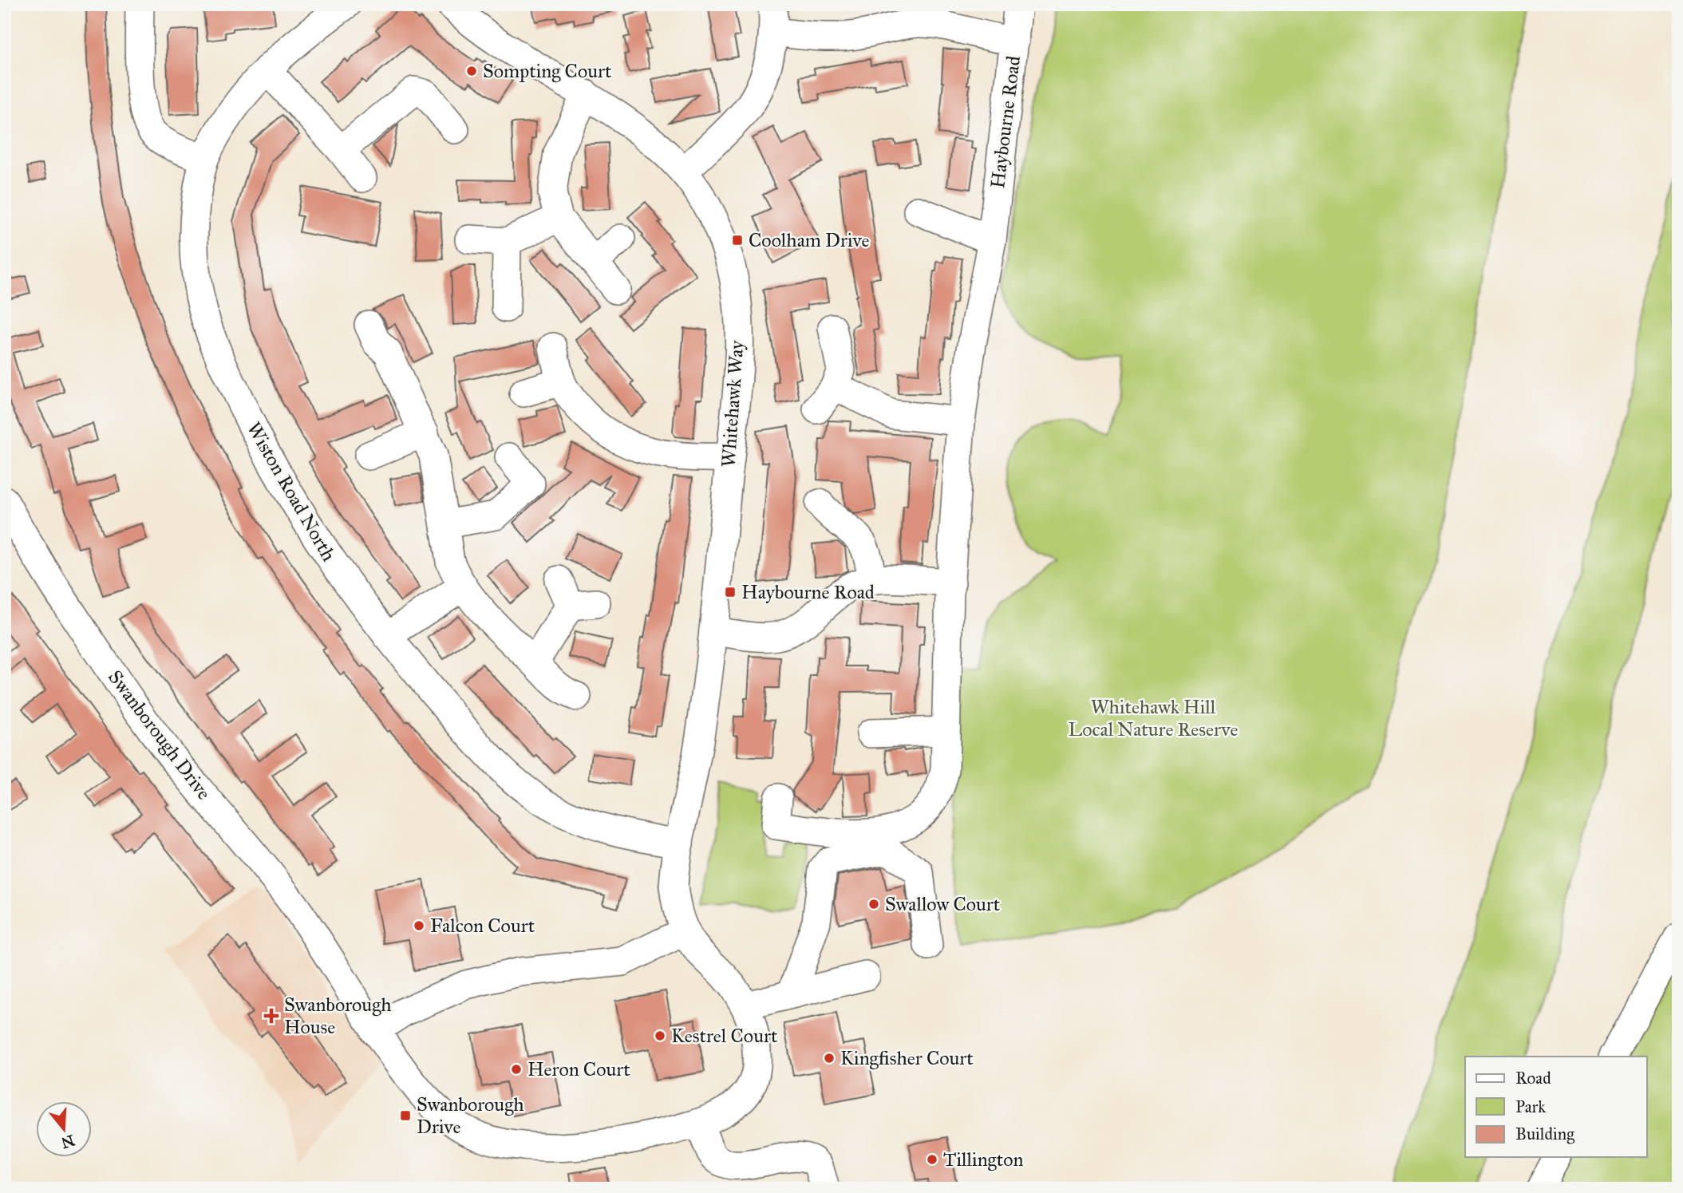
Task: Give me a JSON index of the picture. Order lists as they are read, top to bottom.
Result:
{
  "streets": {
    "street": [
      "Haybourne Road",
      "Whitehawk Way",
      "Wiston Road North",
      "Swanborough Drive"
    ]
  },
  "crossings": [
    ["Whitehawk Way", "Wiston Road North"],
    ["Whitehawk Way", "Swanborough Drive"]
  ],
  "parks": ["Whitehawk Hill Local Nature Reserve"],
  "places": {
    "other": [
      "Sompting Court",
      "Swallow Court",
      "Falcon Court",
      "Kestrel Court",
      "Kingfisher Court",
      "Heron Court",
      "Tillington"
    ],
    "transit": ["Coolham Drive", "Haybourne Road", "Swanborough Drive"],
    "health": ["Swanborough House"]
  },
  "legend": ["Road", "Park", "Building"],
  "north": "bottom"
}
